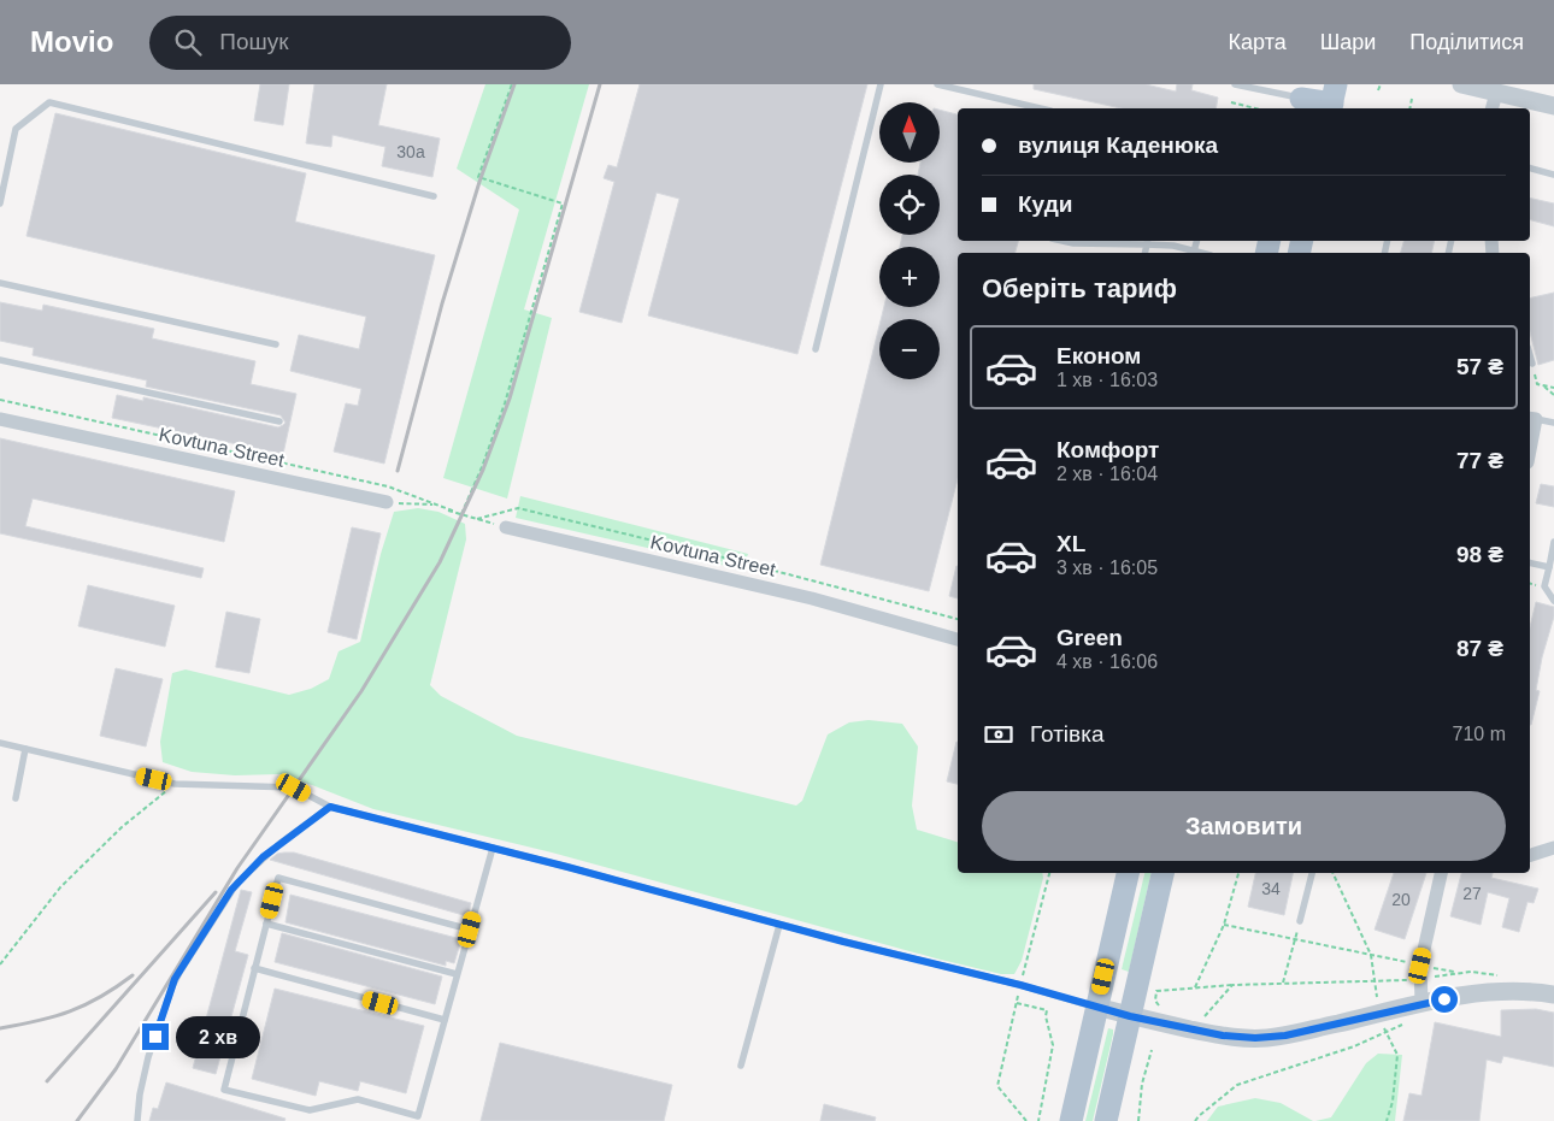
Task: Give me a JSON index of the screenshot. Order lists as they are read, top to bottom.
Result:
{
  "streets": {
    "street": ["Kovtuna Street"]
  },
  "house_numbers": [
    "30а",
    "34",
    "27",
    "20"
  ],
  "north": "top",
  "page": {
    "header": "Movio",
    "search": "Пошук",
    "nav": ["Карта", "Шари", "Поділитися"],
    "map_buttons": ["+", "−"],
    "banner": ["вулиця Каденюка", "Куди"],
    "heading": "Оберіть тариф",
    "list": [
      {
        "name": "Економ",
        "note": "1 хв · 16:03",
        "value": "57 ₴"
      },
      {
        "name": "Комфорт",
        "note": "2 хв · 16:04",
        "value": "77 ₴"
      },
      {
        "name": "XL",
        "note": "3 хв · 16:05",
        "value": "98 ₴"
      },
      {
        "name": "Green",
        "note": "4 хв · 16:06",
        "value": "87 ₴"
      }
    ],
    "pay": ["Готівка", "710 m"],
    "buttons": "Замовити",
    "bubble": "2 хв"
  }
}
